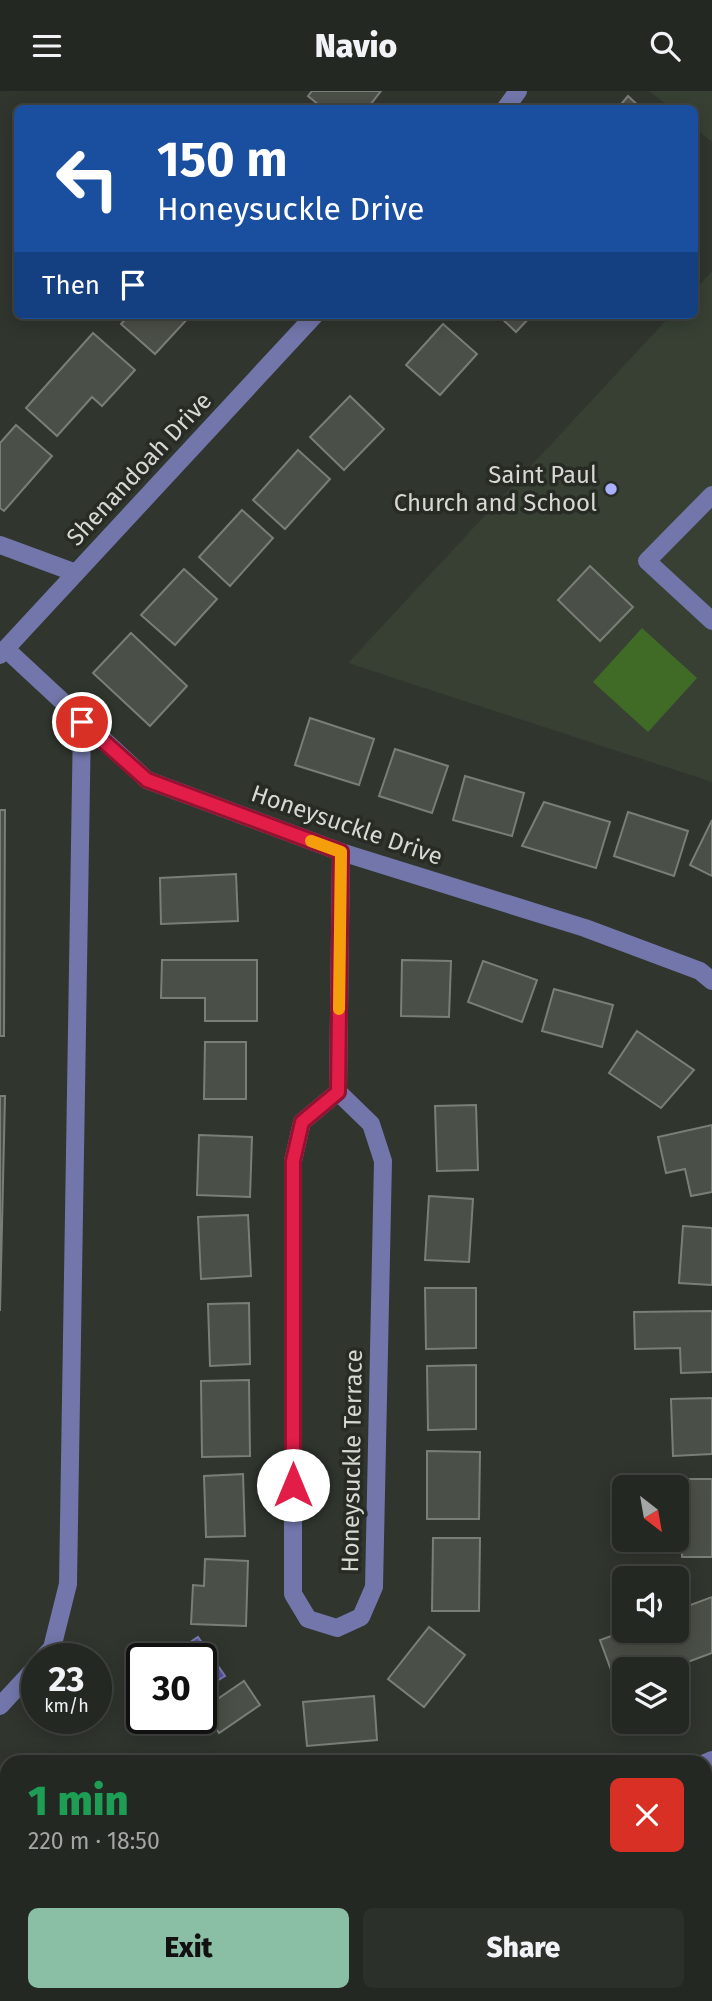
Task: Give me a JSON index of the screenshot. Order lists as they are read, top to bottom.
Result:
{
  "streets": {
    "street": ["Shenandoah Drive", "Honeysuckle Drive", "Honeysuckle Terrace"]
  },
  "crossings": [
    ["Shenandoah Drive", "Honeysuckle Drive"]
  ],
  "places": ["Saint Paul Church and School"],
  "north": "bottom right",
  "page": {
    "header": "Navio",
    "turn": ["150 m", "Honeysuckle Drive"],
    "then": "Then",
    "speed": "23 km/h",
    "limit": "30",
    "heading": ["1 min", "220 m · 18:50"],
    "buttons": ["Exit", "Share"]
  }
}
